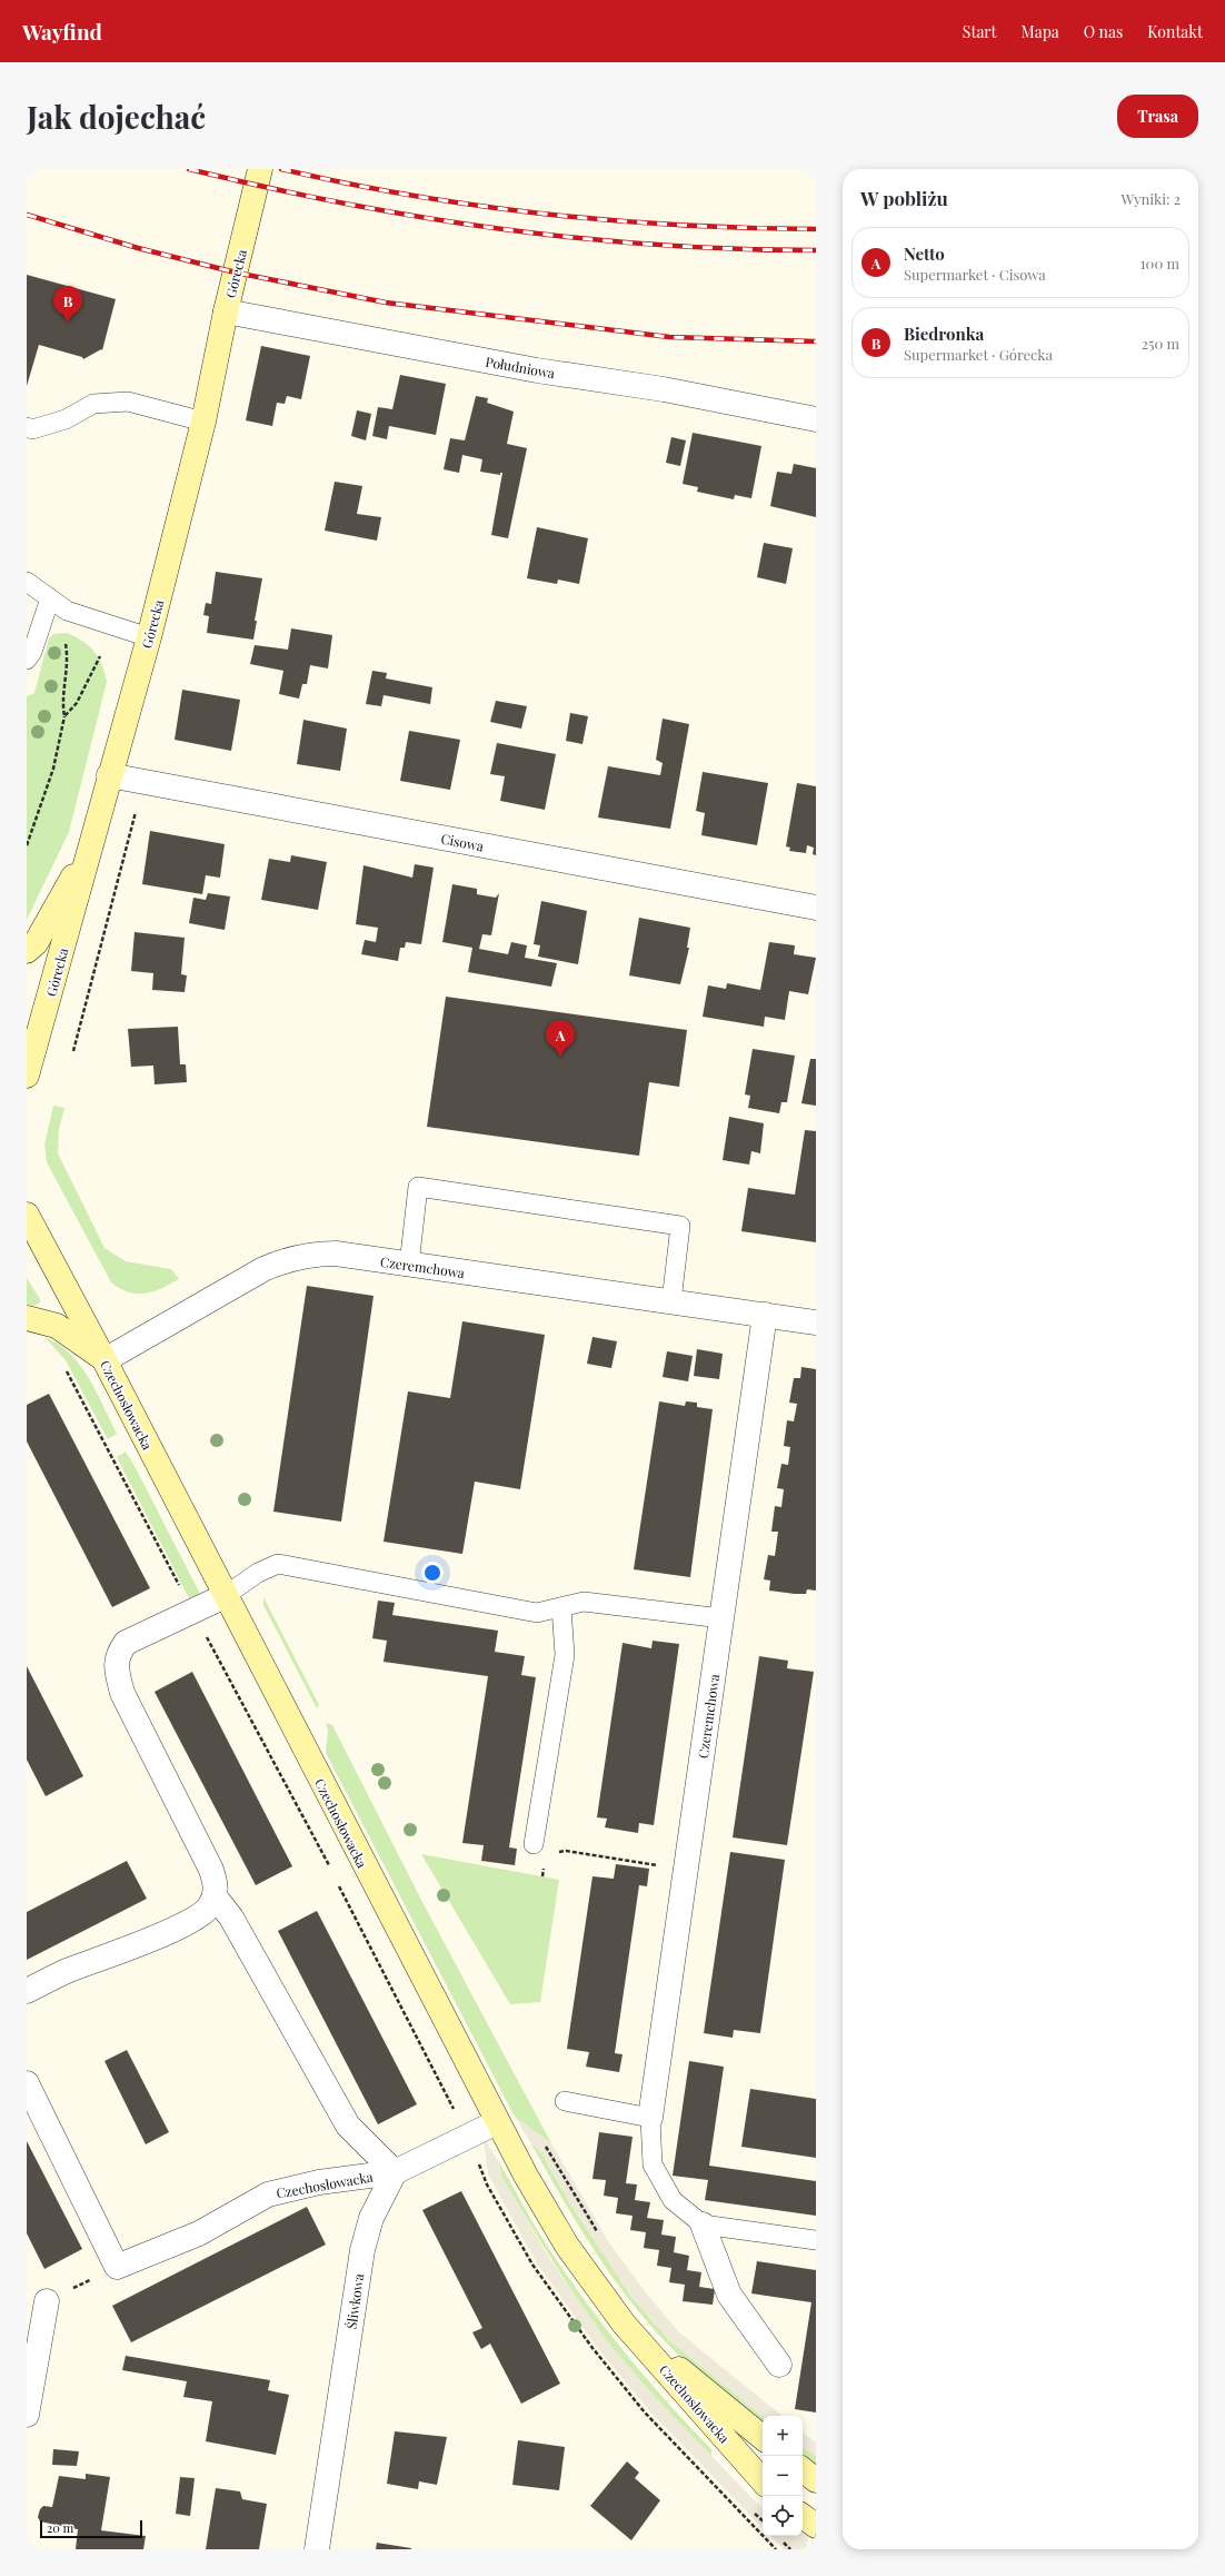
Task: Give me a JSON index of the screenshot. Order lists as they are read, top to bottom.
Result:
{
  "streets": {
    "street": [
      "Górecka",
      "Południowa",
      "Cisowa",
      "Czeremchowa",
      "Czechosłowacka",
      "Śliwkowa"
    ]
  },
  "crossings": [
    ["Górecka", "Południowa"],
    ["Górecka", "Cisowa"],
    ["Czeremchowa", "Czechosłowacka"],
    ["Czechosłowacka", "Śliwkowa"]
  ],
  "scale_bar": "20 m",
  "page": {
    "header": "Wayfind",
    "nav": [
      "Start",
      "Mapa",
      "O nas",
      "Kontakt"
    ],
    "buttons": "Trasa",
    "title": "Jak dojechać",
    "heading": ["W pobliżu", "Wyniki: 2"],
    "list": [
      {
        "mark": "A",
        "name": "Netto",
        "note": "Supermarket · Cisowa",
        "value": "100 m"
      },
      {
        "mark": "B",
        "name": "Biedronka",
        "note": "Supermarket · Górecka",
        "value": "250 m"
      }
    ],
    "pins": ["B", "A"],
    "map_buttons": ["+", "−"],
    "scale": "20 m"
  }
}
